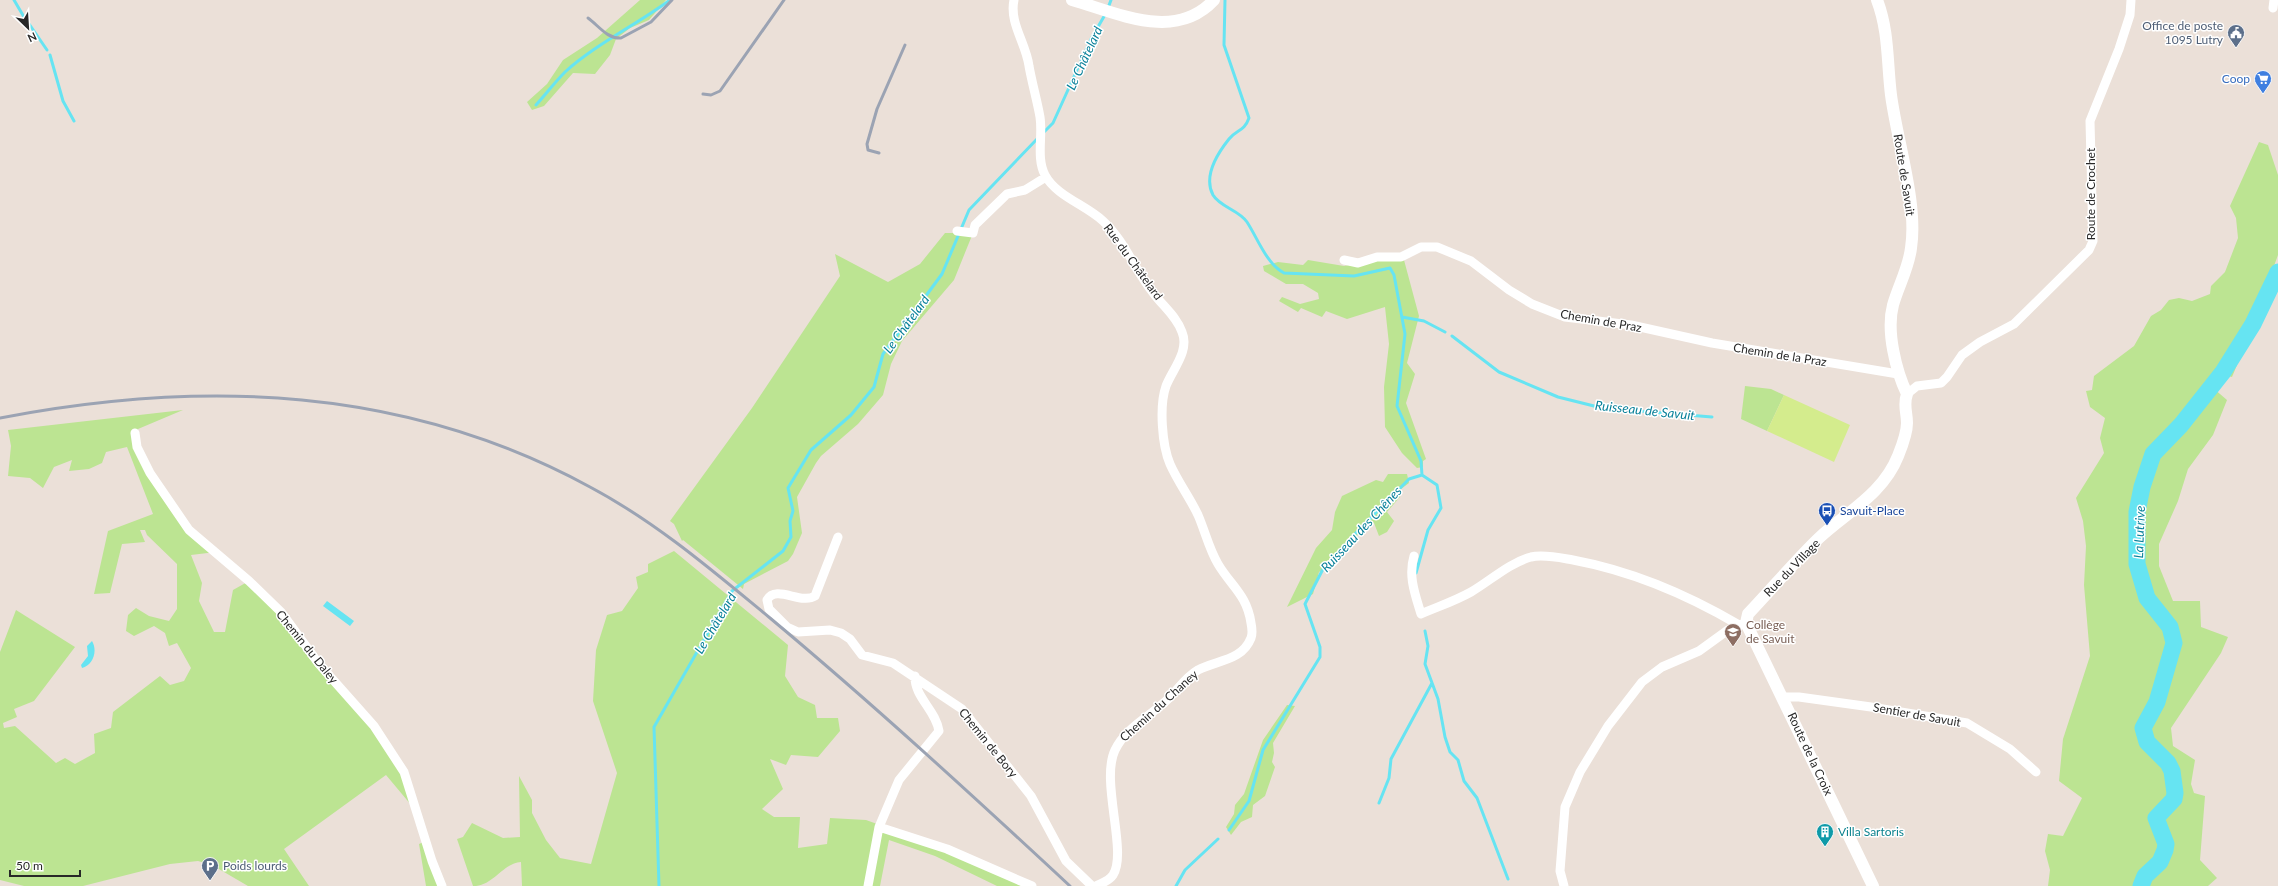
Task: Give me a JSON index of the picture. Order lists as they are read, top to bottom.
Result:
{
  "streets": {
    "street": [
      "Route de Savuit",
      "Route de Crochet",
      "Rue du Châtelard",
      "Chemin de Praz",
      "Chemin de la Praz",
      "Rue du Village",
      "Chemin du Daley",
      "Chemin du Chaney",
      "Sentier de Savuit",
      "Chemin de Bory",
      "Route de la Croix"
    ]
  },
  "crossings": [
    ["Route de Savuit", "Route de Crochet"],
    ["Route de Savuit", "Chemin de la Praz"],
    ["Route de Savuit", "Rue du Village"],
    ["Route de Crochet", "Rue du Village"],
    ["Rue du Châtelard", "Chemin du Chaney"],
    ["Chemin de Praz", "Chemin de la Praz"],
    ["Rue du Village", "Route de la Croix"],
    ["Chemin du Chaney", "Chemin de Bory"],
    ["Sentier de Savuit", "Route de la Croix"]
  ],
  "water": [
    "Le Châtelard",
    "Ruisseau de Savuit",
    "Ruisseau des Chênes",
    "La Lutrive"
  ],
  "places": {
    "public building": ["Office de poste 1095 Lutry"],
    "supermarket": ["Coop"],
    "bus stop": ["Savuit-Place"],
    "school or university": ["Collège de Savuit"],
    "building": ["Villa Sartoris"],
    "parking": ["Poids lourds"]
  },
  "scale_bar": "50 m",
  "north": "bottom right"
}
